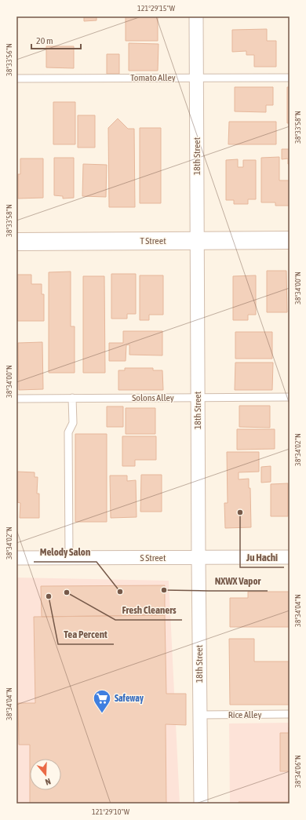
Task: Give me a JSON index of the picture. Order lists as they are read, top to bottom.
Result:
{
  "streets": {
    "street": ["18th Street", "T Street", "S Street"],
    "lane": ["Tomato Alley", "Solons Alley", "Rice Alley"]
  },
  "crossings": [
    ["Tomato Alley", "18th Street"],
    ["18th Street", "T Street"],
    ["18th Street", "Solons Alley"],
    ["18th Street", "S Street"],
    ["18th Street", "Rice Alley"]
  ],
  "places": {
    "other": [
      "Ju Hachi",
      "NXWX Vapor",
      "Melody Salon",
      "Fresh Cleaners",
      "Tea Percent"
    ],
    "supermarket": ["Safeway"]
  },
  "scale_bar": "20 m",
  "north": "bottom",
  "coordinates": [
    "121°29'15\"W",
    "38°33'56\"N",
    "38°33'58\"N",
    "38°34'00\"N",
    "38°34'02\"N",
    "38°34'04\"N",
    "38°34'06\"N",
    "121°29'10\"W"
  ]
}
